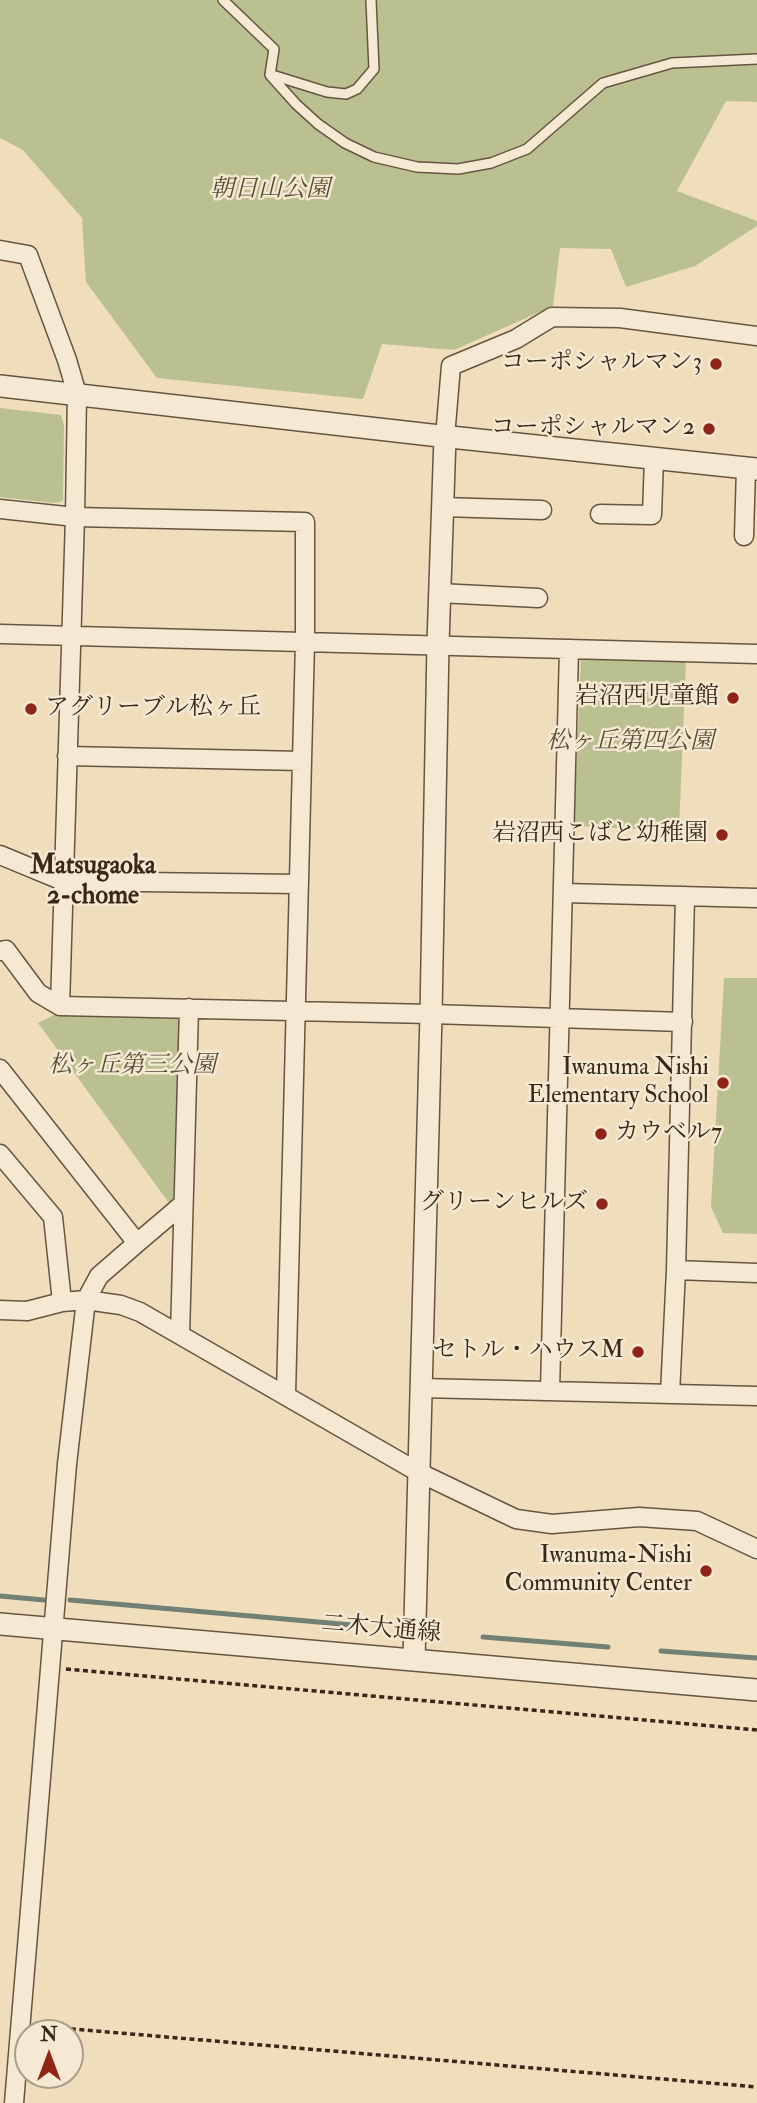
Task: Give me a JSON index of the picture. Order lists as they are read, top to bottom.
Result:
{
  "streets": {
    "street": ["二木大通線"]
  },
  "districts": ["Matsugaoka 2-chome"],
  "parks": ["朝日山公園", "松ヶ丘第四公園", "松ヶ丘第三公園"],
  "places": [
    "コーポシャルマン3",
    "コーポシャルマン2",
    "岩沼西児童館",
    "アグリーブル松ヶ丘",
    "岩沼西こばと幼稚園",
    "Iwanuma Nishi Elementary School",
    "カウベル7",
    "グリーンヒルズ",
    "セトル・ハウスM",
    "Iwanuma-Nishi Community Center"
  ],
  "north": "top"
}
